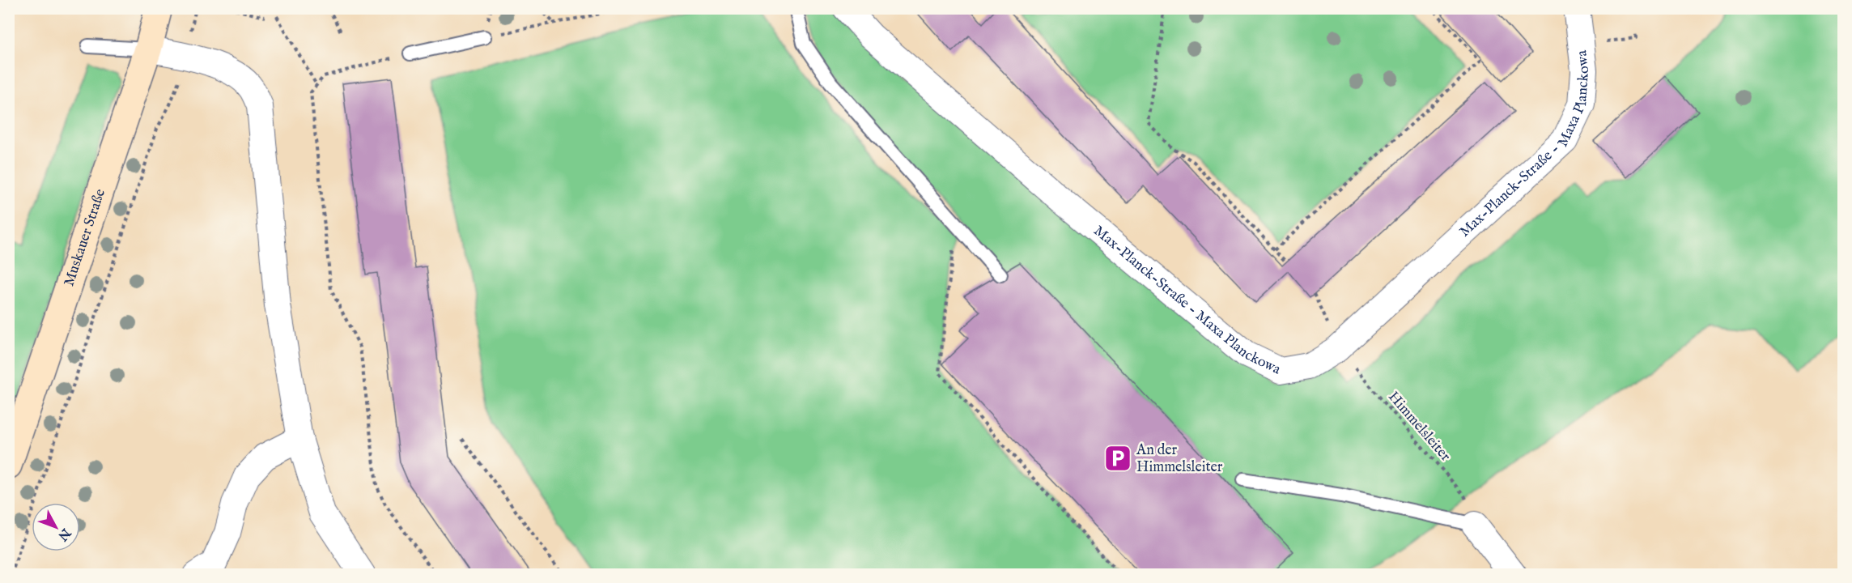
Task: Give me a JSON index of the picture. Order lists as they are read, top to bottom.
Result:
{
  "streets": {
    "street": ["Max-Planck-Straße - Maxa Planckowa", "Muskauer Straße"],
    "path": ["Himmelsleiter"]
  },
  "crossings": [
    ["Max-Planck-Straße - Maxa Planckowa", "Himmelsleiter"]
  ],
  "places": {
    "parking": ["An der Himmelsleiter"]
  },
  "north": "bottom right"
}
